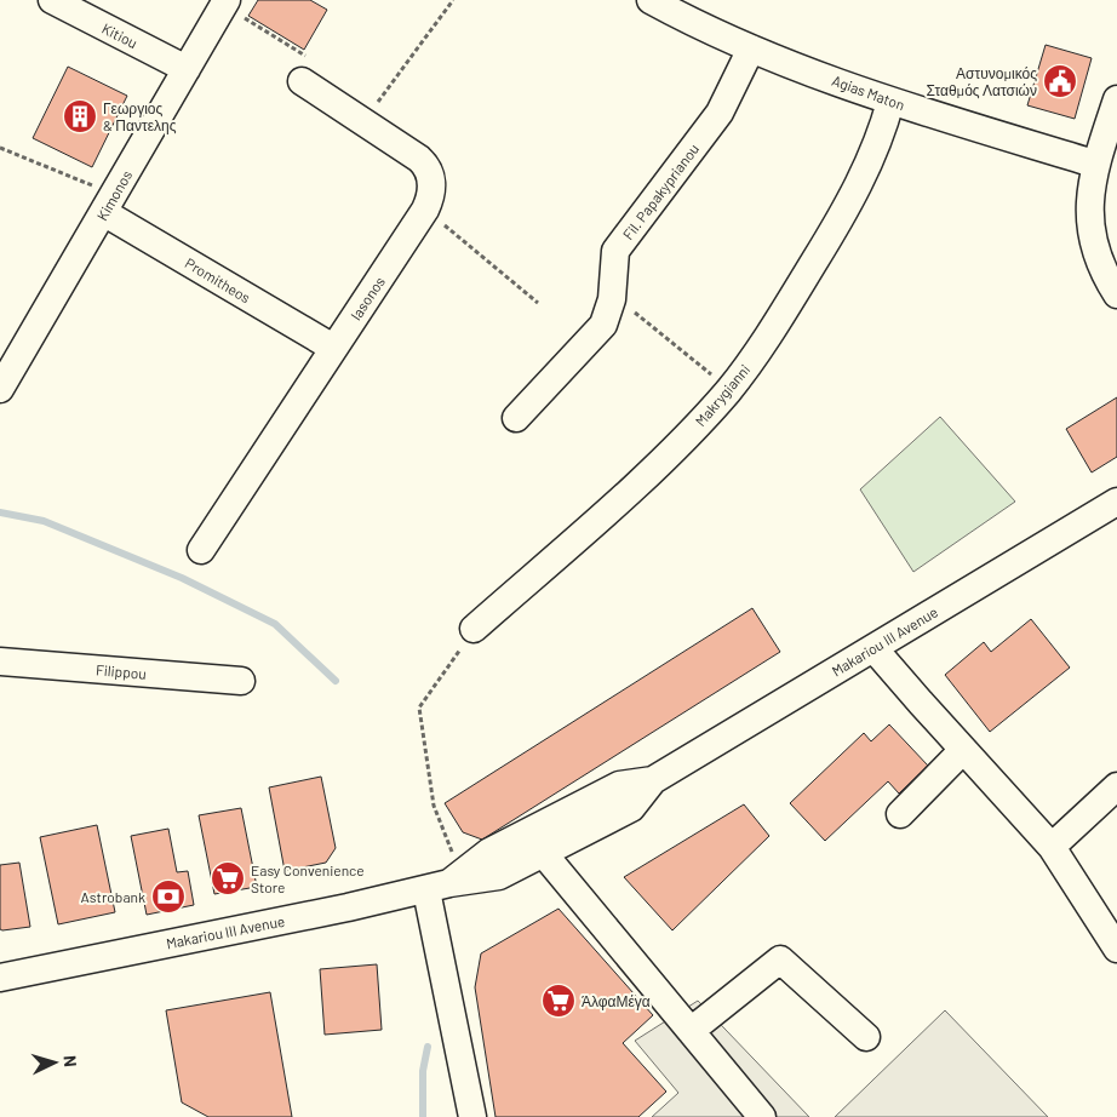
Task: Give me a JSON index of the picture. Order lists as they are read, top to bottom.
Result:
{
  "streets": {
    "street": [
      "Kitiou",
      "Agias Maton",
      "Fil. Papakyprianou",
      "Kimonos",
      "Promitheos",
      "Iasonos",
      "Makrygianni",
      "Makariou III Avenue",
      "Filippou"
    ]
  },
  "crossings": [
    ["Kitiou", "Kimonos"],
    ["Agias Maton", "Fil. Papakyprianou"],
    ["Agias Maton", "Makrygianni"],
    ["Kimonos", "Promitheos"],
    ["Promitheos", "Iasonos"]
  ],
  "places": {
    "public building": ["Αστυνομικός Σταθμός Λατσιών"],
    "building": ["Γεωργιος & Παντελης"],
    "supermarket": ["Easy Convenience Store", "ΆλφαΜέγα"],
    "bank": ["Astrobank"]
  },
  "north": "right"
}
